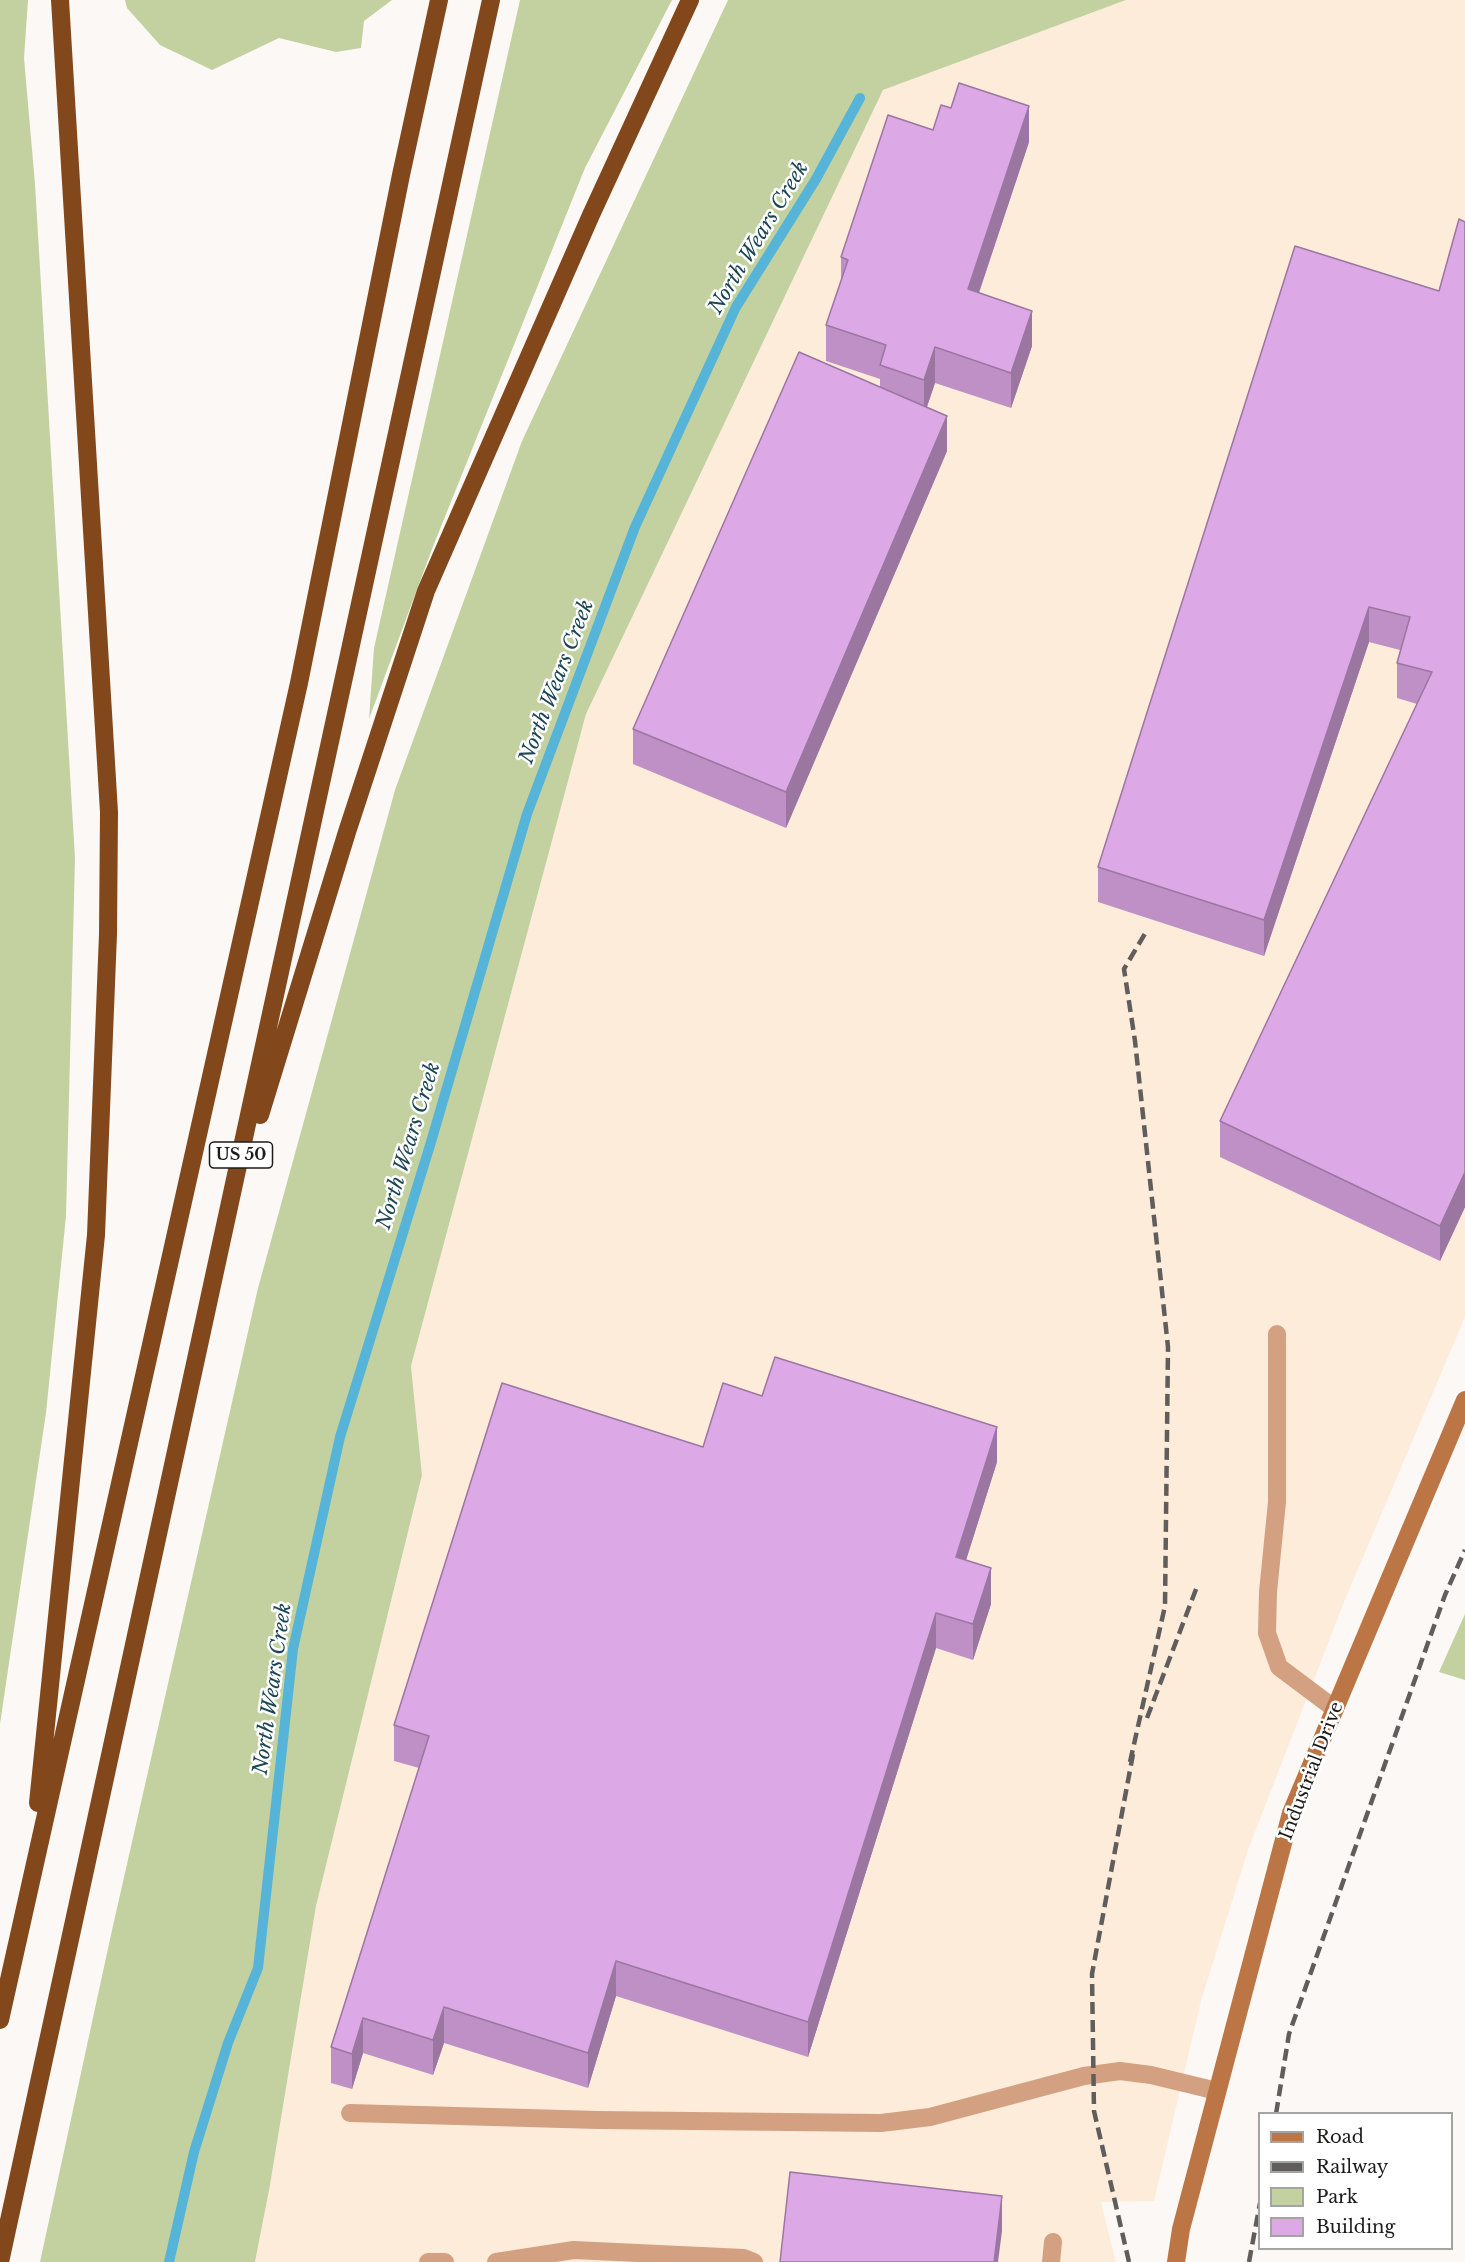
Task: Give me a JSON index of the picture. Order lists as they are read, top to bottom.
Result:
{
  "streets": {
    "highway": ["US 50"],
    "main road": ["Industrial Drive"]
  },
  "water": ["North Wears Creek"],
  "legend": [
    "Road",
    "Railway",
    "Park",
    "Building"
  ]
}
